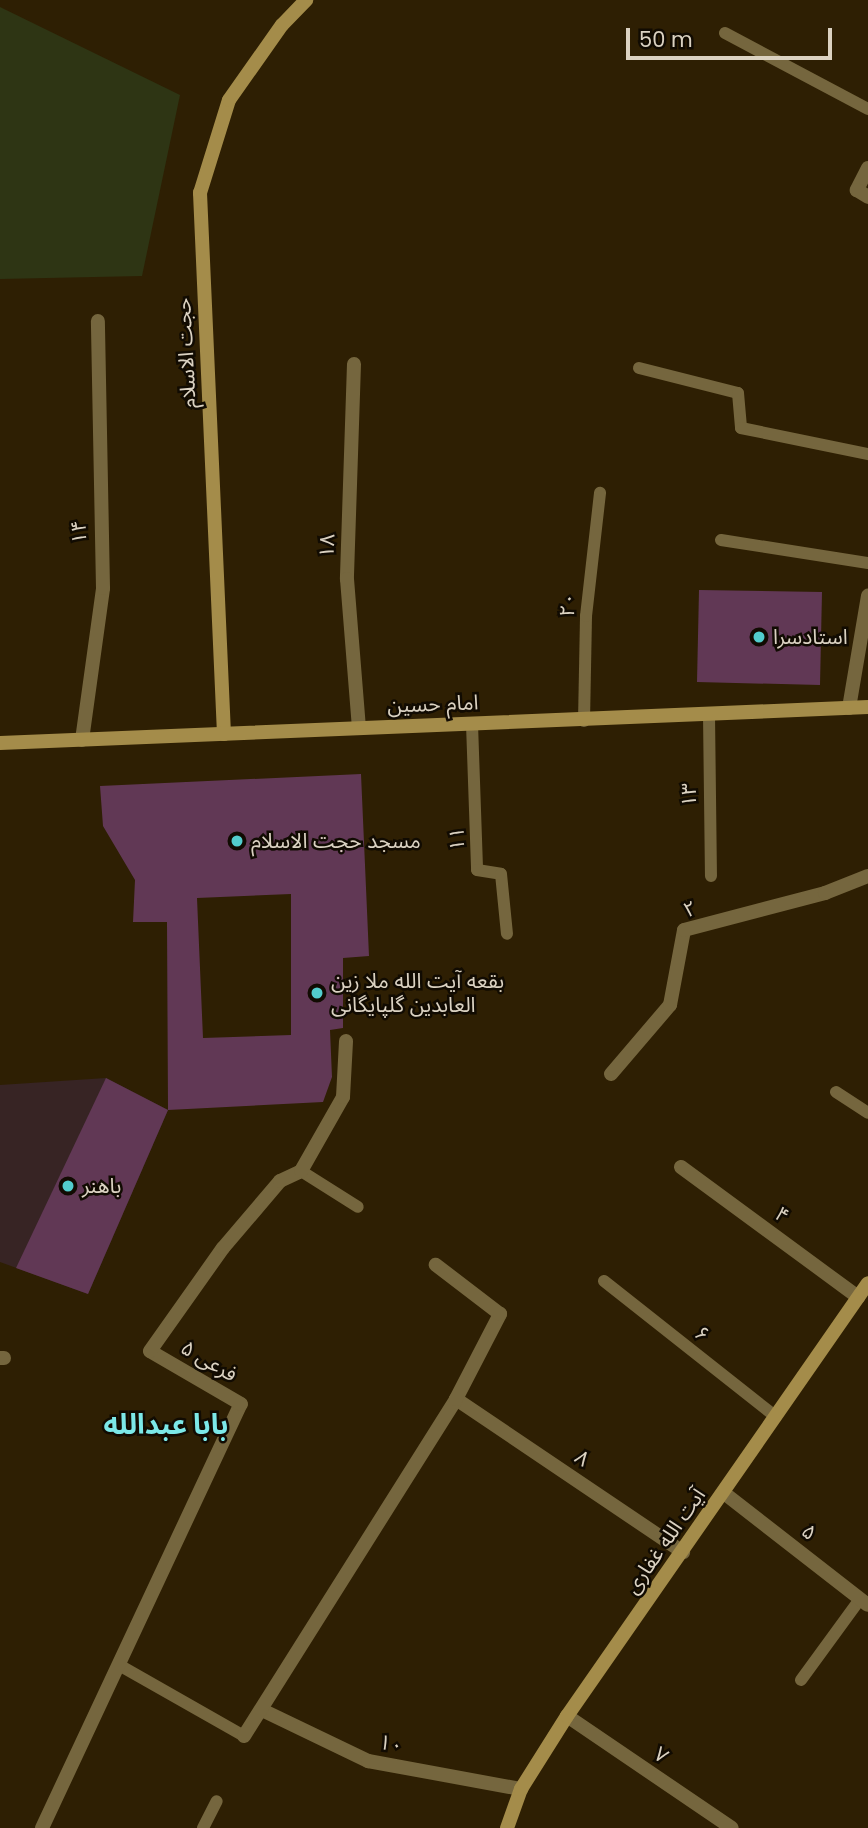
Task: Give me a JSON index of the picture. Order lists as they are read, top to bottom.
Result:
{
  "streets": {
    "street": [
      "حجت الاسلام",
      "۱۴",
      "۱۸",
      "امام حسین",
      "۲",
      "۴",
      "فرعی ۵",
      "۸",
      "۵",
      "آیت الله غفاری",
      "۱۰",
      "۷"
    ],
    "lane": [
      "۲۰",
      "۱۳",
      "۱۱",
      "۶"
    ]
  },
  "crossings": [
    ["حجت الاسلام", "امام حسین"],
    ["۱۴", "امام حسین"],
    ["۱۸", "امام حسین"],
    ["۲۰", "امام حسین"],
    ["امام حسین", "۱۳"],
    ["امام حسین", "۱۱"],
    ["۴", "آیت الله غفاری"],
    ["۶", "آیت الله غفاری"],
    ["۸", "آیت الله غفاری"],
    ["۵", "آیت الله غفاری"],
    ["آیت الله غفاری", "۱۰"],
    ["آیت الله غفاری", "۷"]
  ],
  "districts": ["بابا عبدالله"],
  "places": [
    "استادسرا",
    "مسجد حجت الاسلام",
    "بقعه آیت الله ملا زین العابدین گلپایگانی",
    "باهنر"
  ],
  "scale_bar": "50 m"
}
